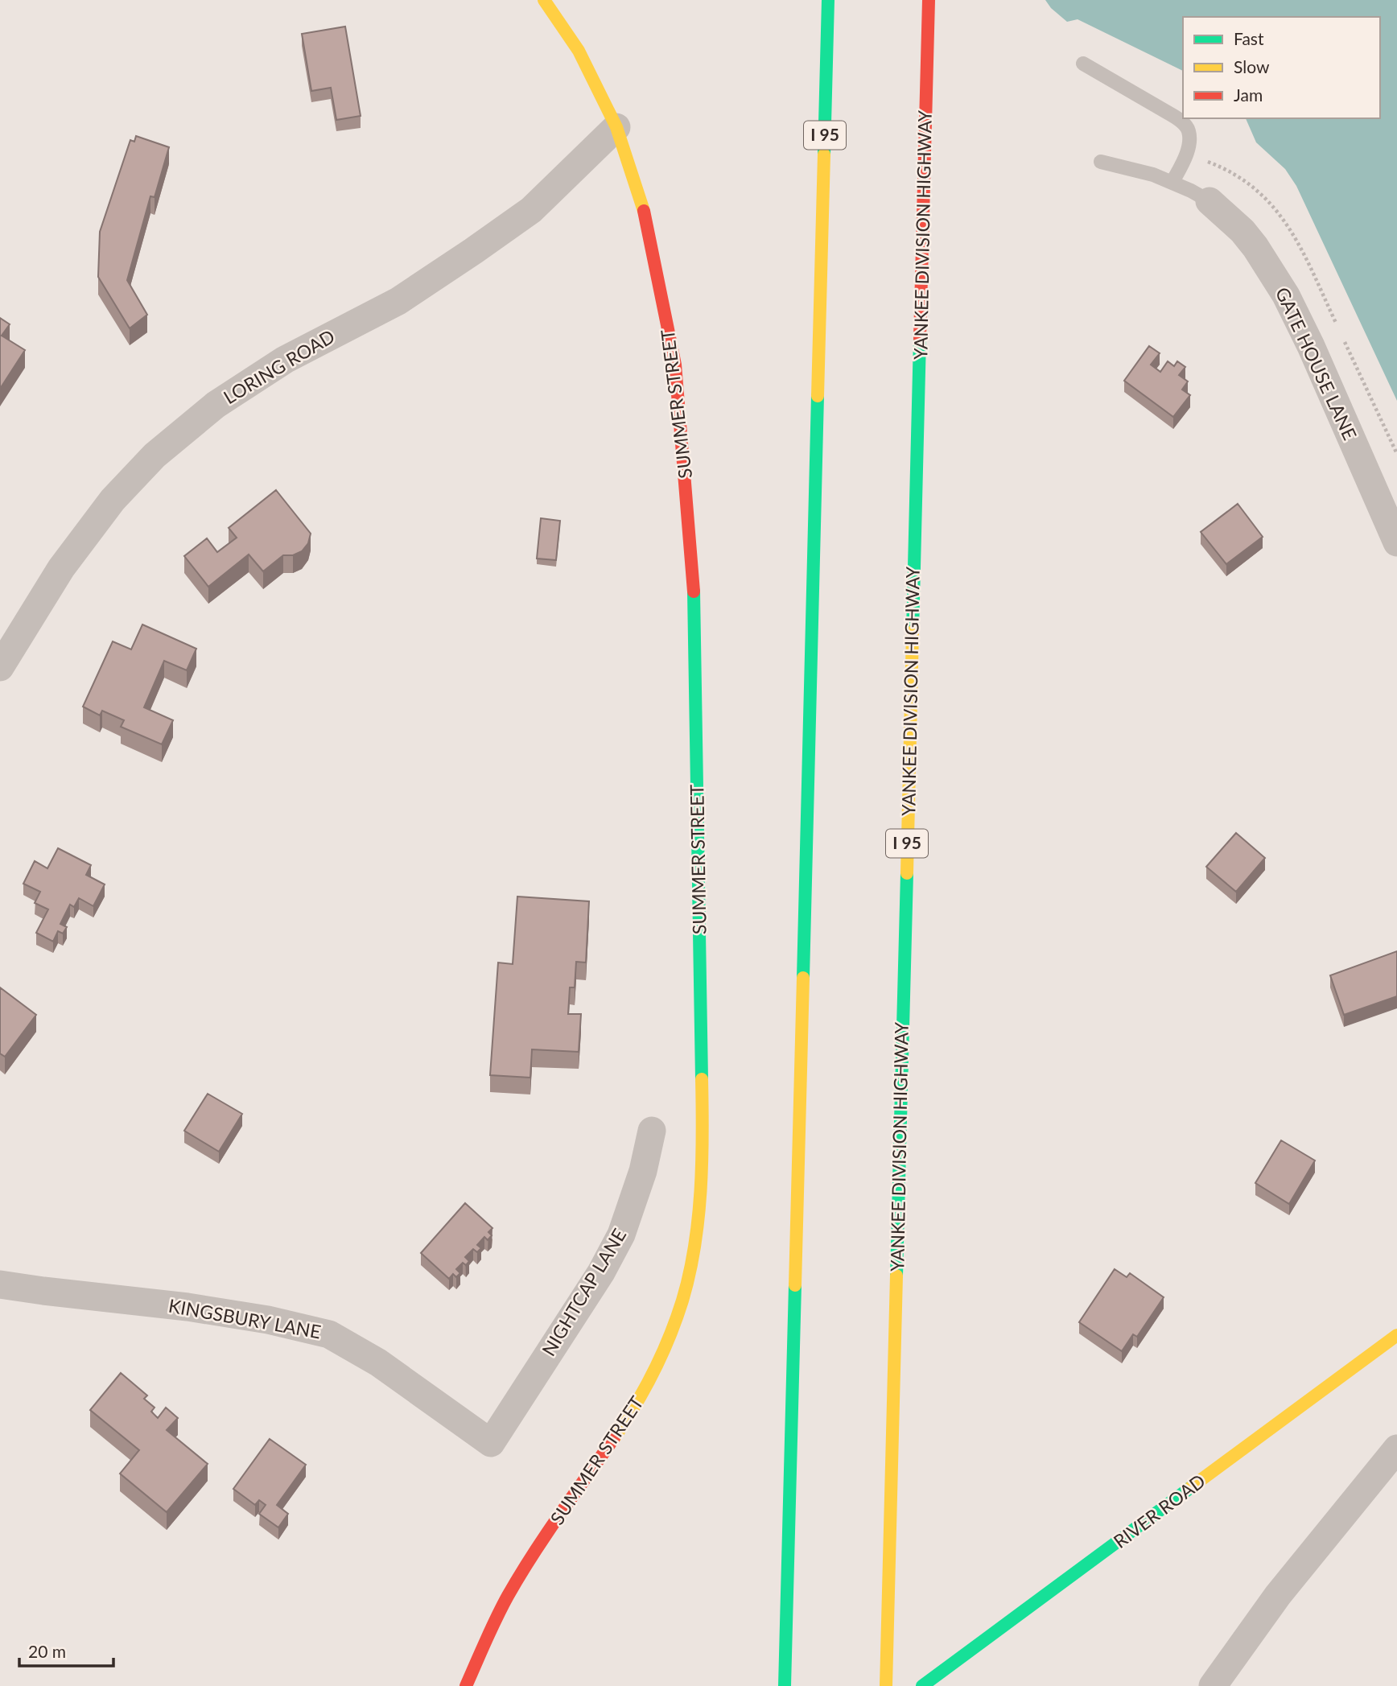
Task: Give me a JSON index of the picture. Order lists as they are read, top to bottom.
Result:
{
  "streets": {
    "main road": [
      "I 95",
      "YANKEE DIVISION HIGHWAY",
      "SUMMER STREET",
      "RIVER ROAD"
    ],
    "street": [
      "GATE HOUSE LANE",
      "LORING ROAD",
      "NIGHTCAP LANE",
      "KINGSBURY LANE"
    ]
  },
  "crossings": [
    ["LORING ROAD", "SUMMER STREET"],
    ["NIGHTCAP LANE", "KINGSBURY LANE"]
  ],
  "legend": ["Fast", "Slow", "Jam"],
  "scale_bar": "20 m"
}
